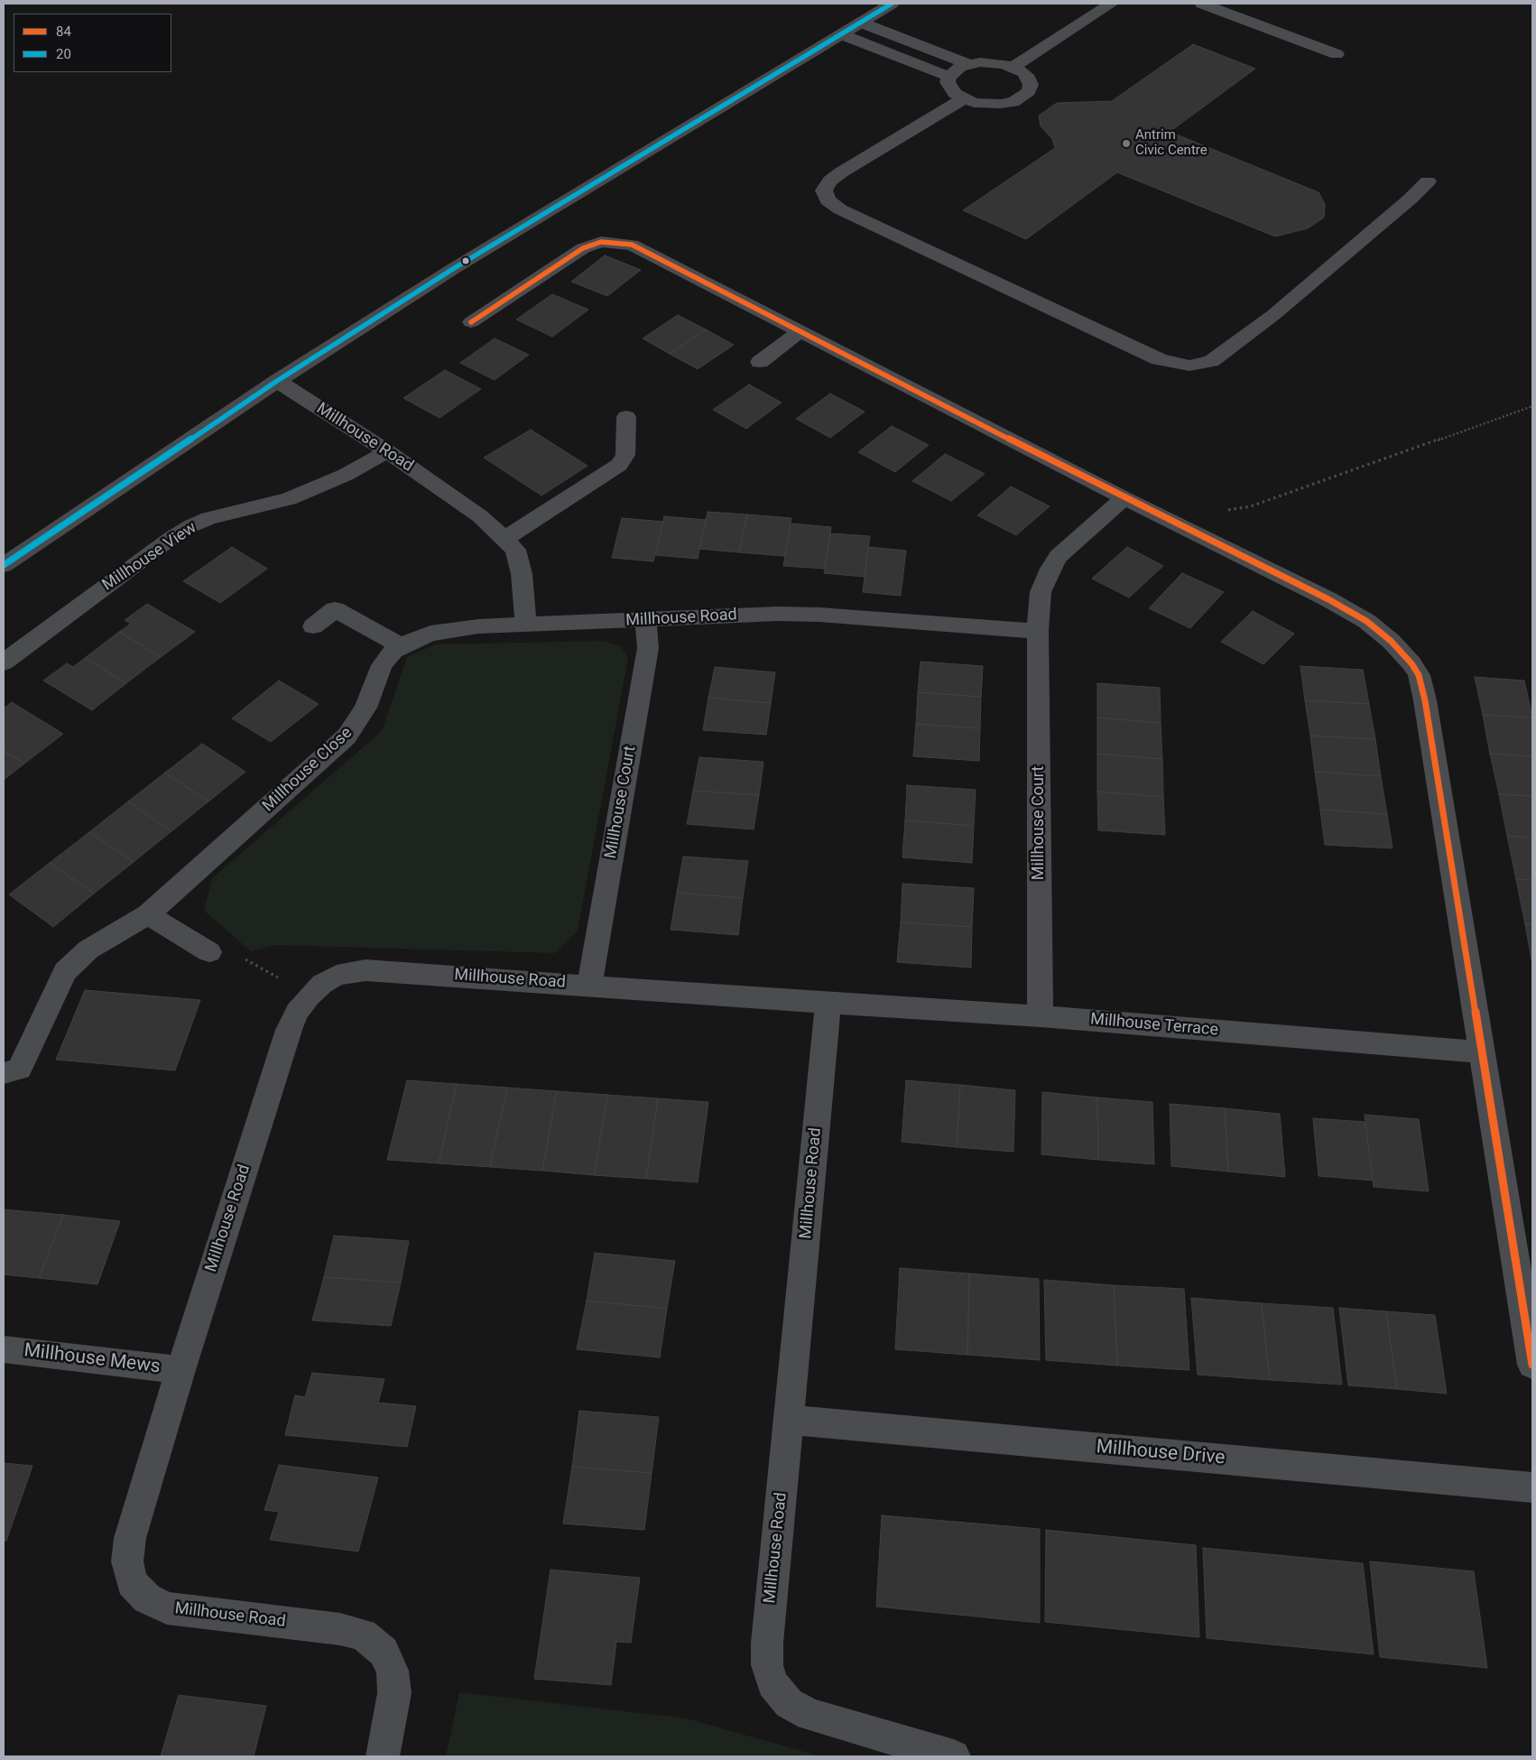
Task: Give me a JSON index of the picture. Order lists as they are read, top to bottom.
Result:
{
  "streets": {
    "street": [
      "Millhouse Road",
      "Millhouse View",
      "Millhouse Close",
      "Millhouse Court",
      "Millhouse Terrace",
      "Millhouse Mews",
      "Millhouse Drive"
    ]
  },
  "crossings": [
    ["Millhouse Road", "Millhouse View"],
    ["Millhouse Road", "Millhouse Close"],
    ["Millhouse Road", "Millhouse Court"],
    ["Millhouse Road", "Millhouse Terrace"],
    ["Millhouse Road", "Millhouse Mews"],
    ["Millhouse Road", "Millhouse Drive"],
    ["Millhouse Court", "Millhouse Terrace"]
  ],
  "places": ["Antrim Civic Centre"],
  "lines": ["transit line 20", "transit line 84"],
  "legend": ["84", "20"]
}
